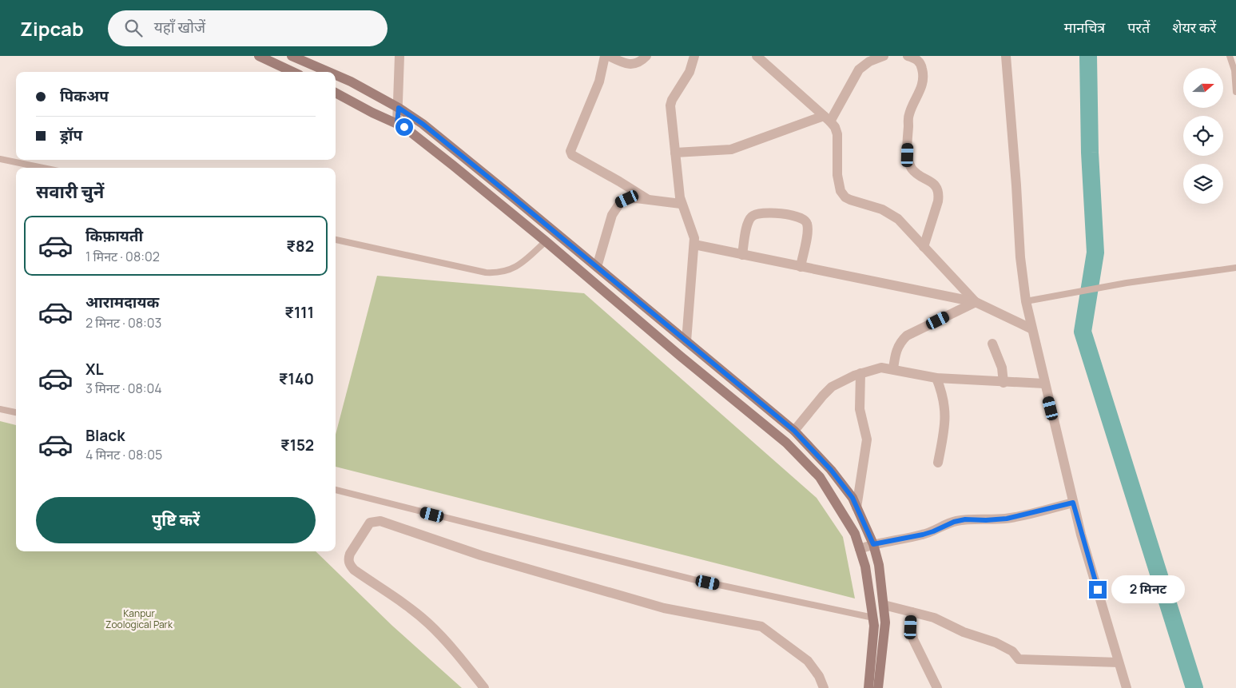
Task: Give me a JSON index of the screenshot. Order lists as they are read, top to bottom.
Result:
{
  "parks": ["Kanpur Zoological Park"],
  "north": "right",
  "page": {
    "header": "Zipcab",
    "search": "यहाँ खोजें",
    "nav": ["मानचित्र", "परतें", "शेयर करें"],
    "banner": ["पिकअप", "ड्रॉप"],
    "heading": "सवारी चुनें",
    "list": [
      {
        "name": "किफ़ायती",
        "note": "1 मिनट · 08:02",
        "value": "₹82"
      },
      {
        "name": "आरामदायक",
        "note": "2 मिनट · 08:03",
        "value": "₹111"
      },
      {
        "name": "XL",
        "note": "3 मिनट · 08:04",
        "value": "₹140"
      },
      {
        "name": "Black",
        "note": "4 मिनट · 08:05",
        "value": "₹152"
      }
    ],
    "buttons": "पुष्टि करें",
    "bubble": "2 मिनट"
  }
}
